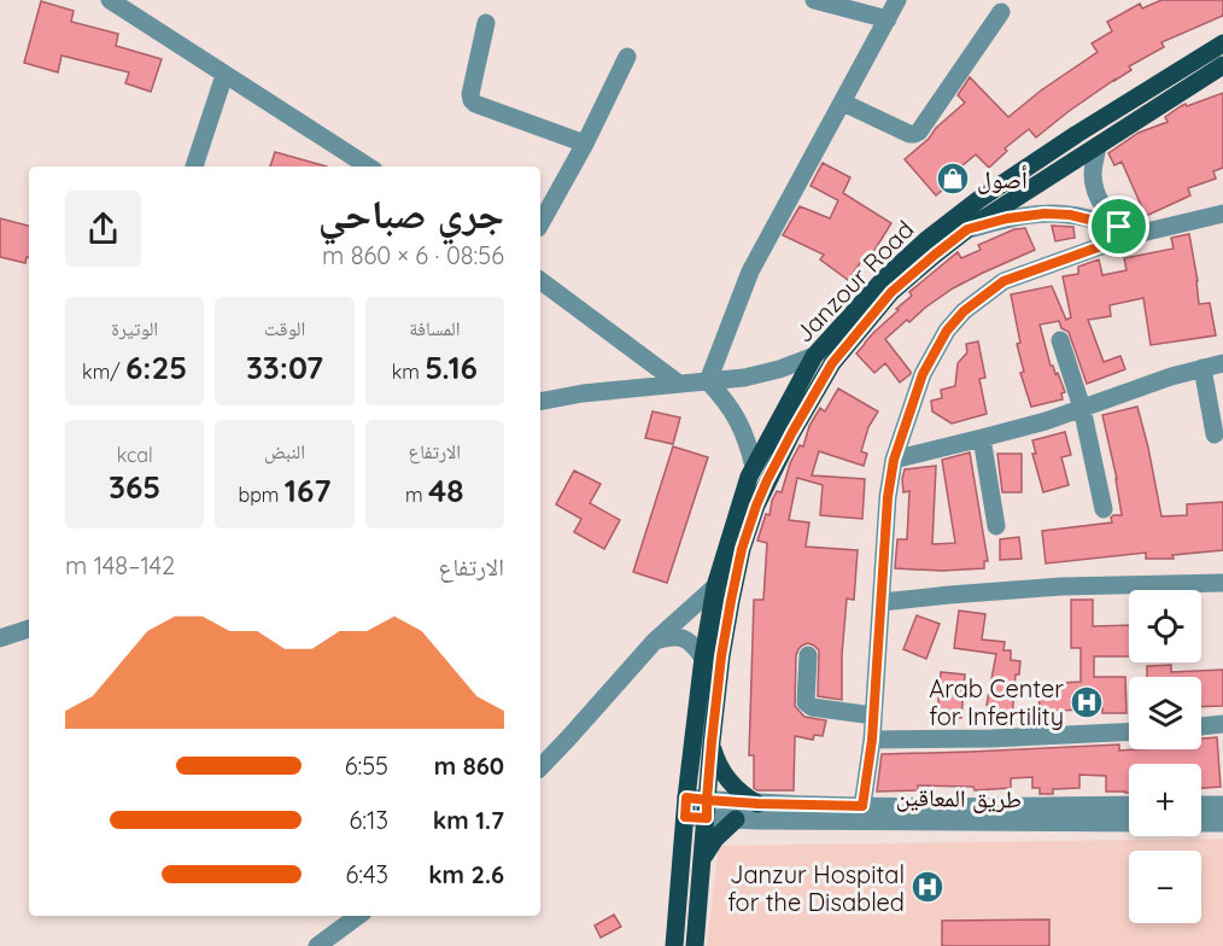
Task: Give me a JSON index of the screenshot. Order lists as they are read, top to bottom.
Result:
{
  "streets": {
    "main road": ["Janzour Road"],
    "street": ["طريق المعاقين"]
  },
  "crossings": [
    ["Janzour Road", "طريق المعاقين"]
  ],
  "places": {
    "shop": ["أصول"],
    "hospital": ["Arab Center for Infertility", "Janzur Hospital for the Disabled"]
  },
  "page": {
    "heading": ["جري صباحي", "08:56 · 6 × 860 m"],
    "stats": [
      ["المسافة", "5.16 km"],
      ["الوقت", "33:07"],
      ["الوتيرة", "6:25 /km"],
      ["الارتفاع", "48 m"],
      ["النبض", "167 bpm"],
      ["kcal", "365"]
    ],
    "chart": ["الارتفاع", "142–148 m"],
    "map_buttons": ["+", "−"],
    "list": [
      {
        "name": "860 m",
        "note": "6:55"
      },
      {
        "name": "1.7 km",
        "note": "6:13"
      },
      {
        "name": "2.6 km",
        "note": "6:43"
      }
    ]
  }
}
